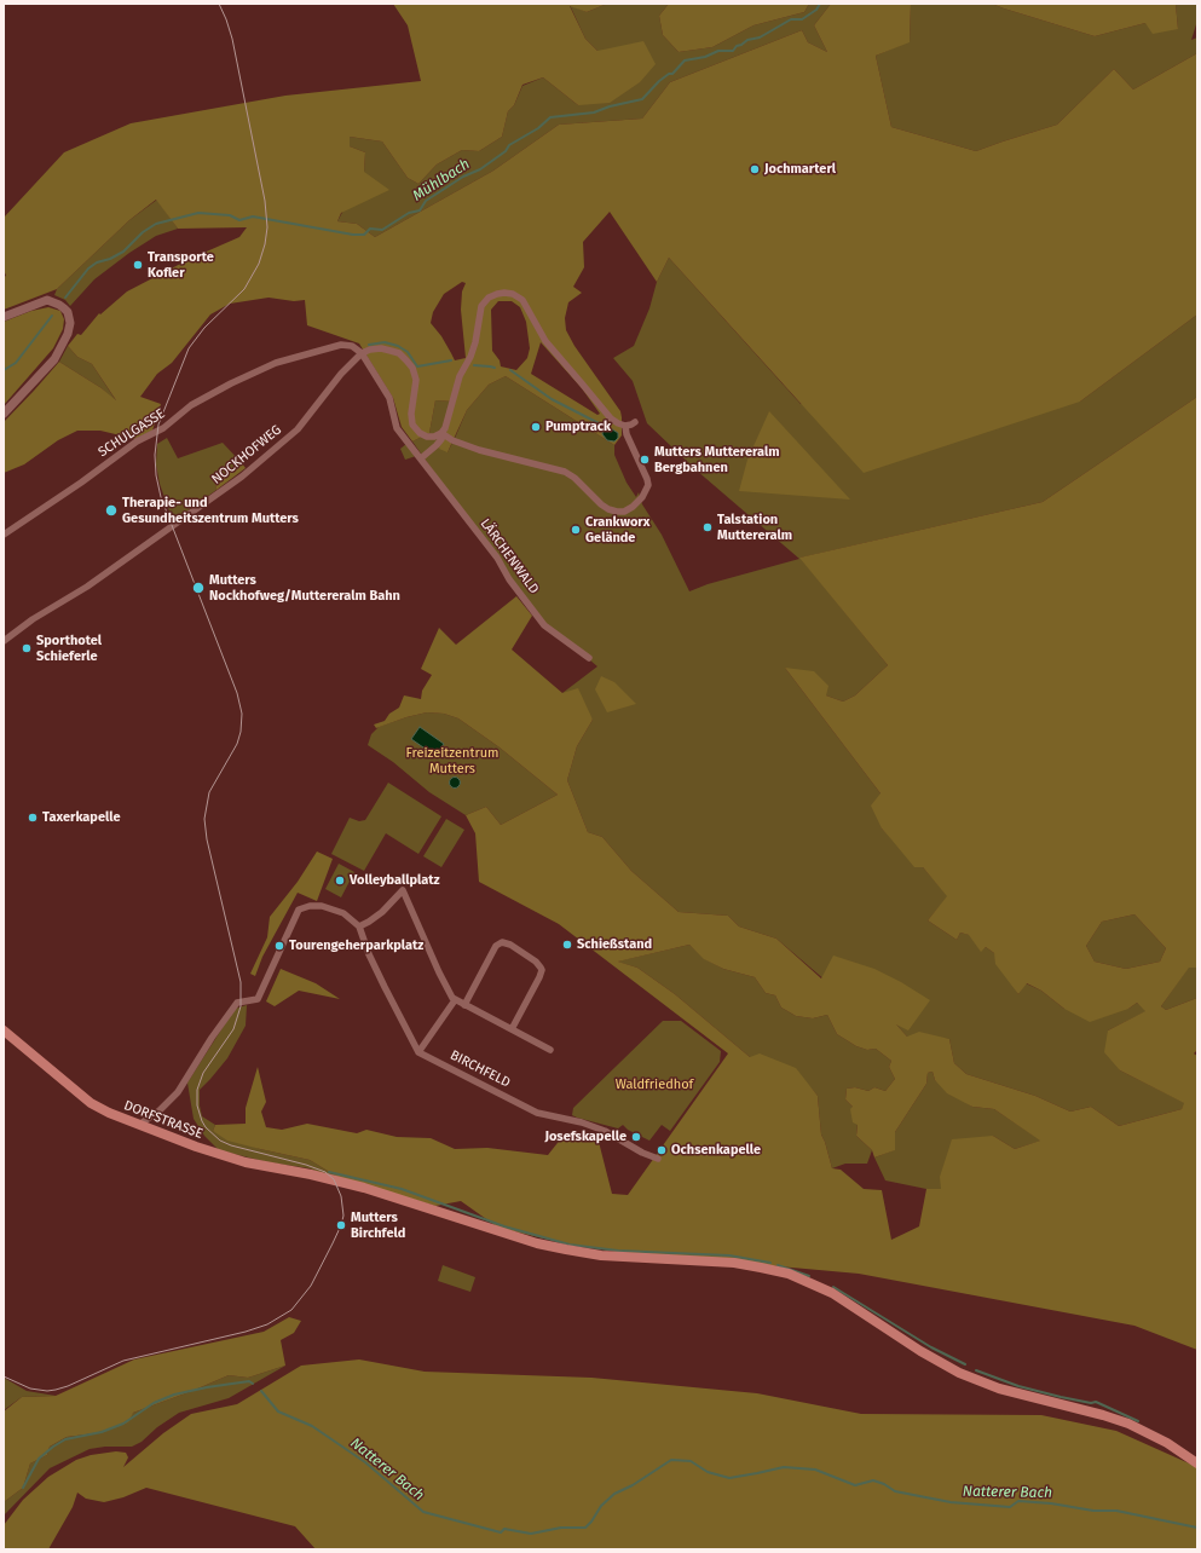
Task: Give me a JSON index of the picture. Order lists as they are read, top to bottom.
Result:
{
  "streets": {
    "main road": ["DORFSTRASSE"],
    "street": [
      "SCHULGASSE",
      "NOCKHOFWEG",
      "LÄRCHENWALD",
      "BIRCHFELD"
    ]
  },
  "crossings": [
    ["SCHULGASSE", "NOCKHOFWEG"],
    ["SCHULGASSE", "LÄRCHENWALD"],
    ["NOCKHOFWEG", "LÄRCHENWALD"]
  ],
  "water": ["Mühlbach", "Natterer Bach"],
  "parks": ["Freizeitzentrum Mutters", "Waldfriedhof"],
  "places": [
    "Jochmarterl",
    "Transporte Kofler",
    "Pumptrack",
    "Mutters Muttereralm Bergbahnen",
    "Therapie- und Gesundheitszentrum Mutters",
    "Talstation Muttereralm",
    "Crankworx Gelände",
    "Mutters Nockhofweg/Muttereralm Bahn",
    "Sporthotel Schieferle",
    "Taxerkapelle",
    "Volleyballplatz",
    "Schießstand",
    "Tourengeherparkplatz",
    "Josefskapelle",
    "Ochsenkapelle",
    "Mutters Birchfeld"
  ]
}
